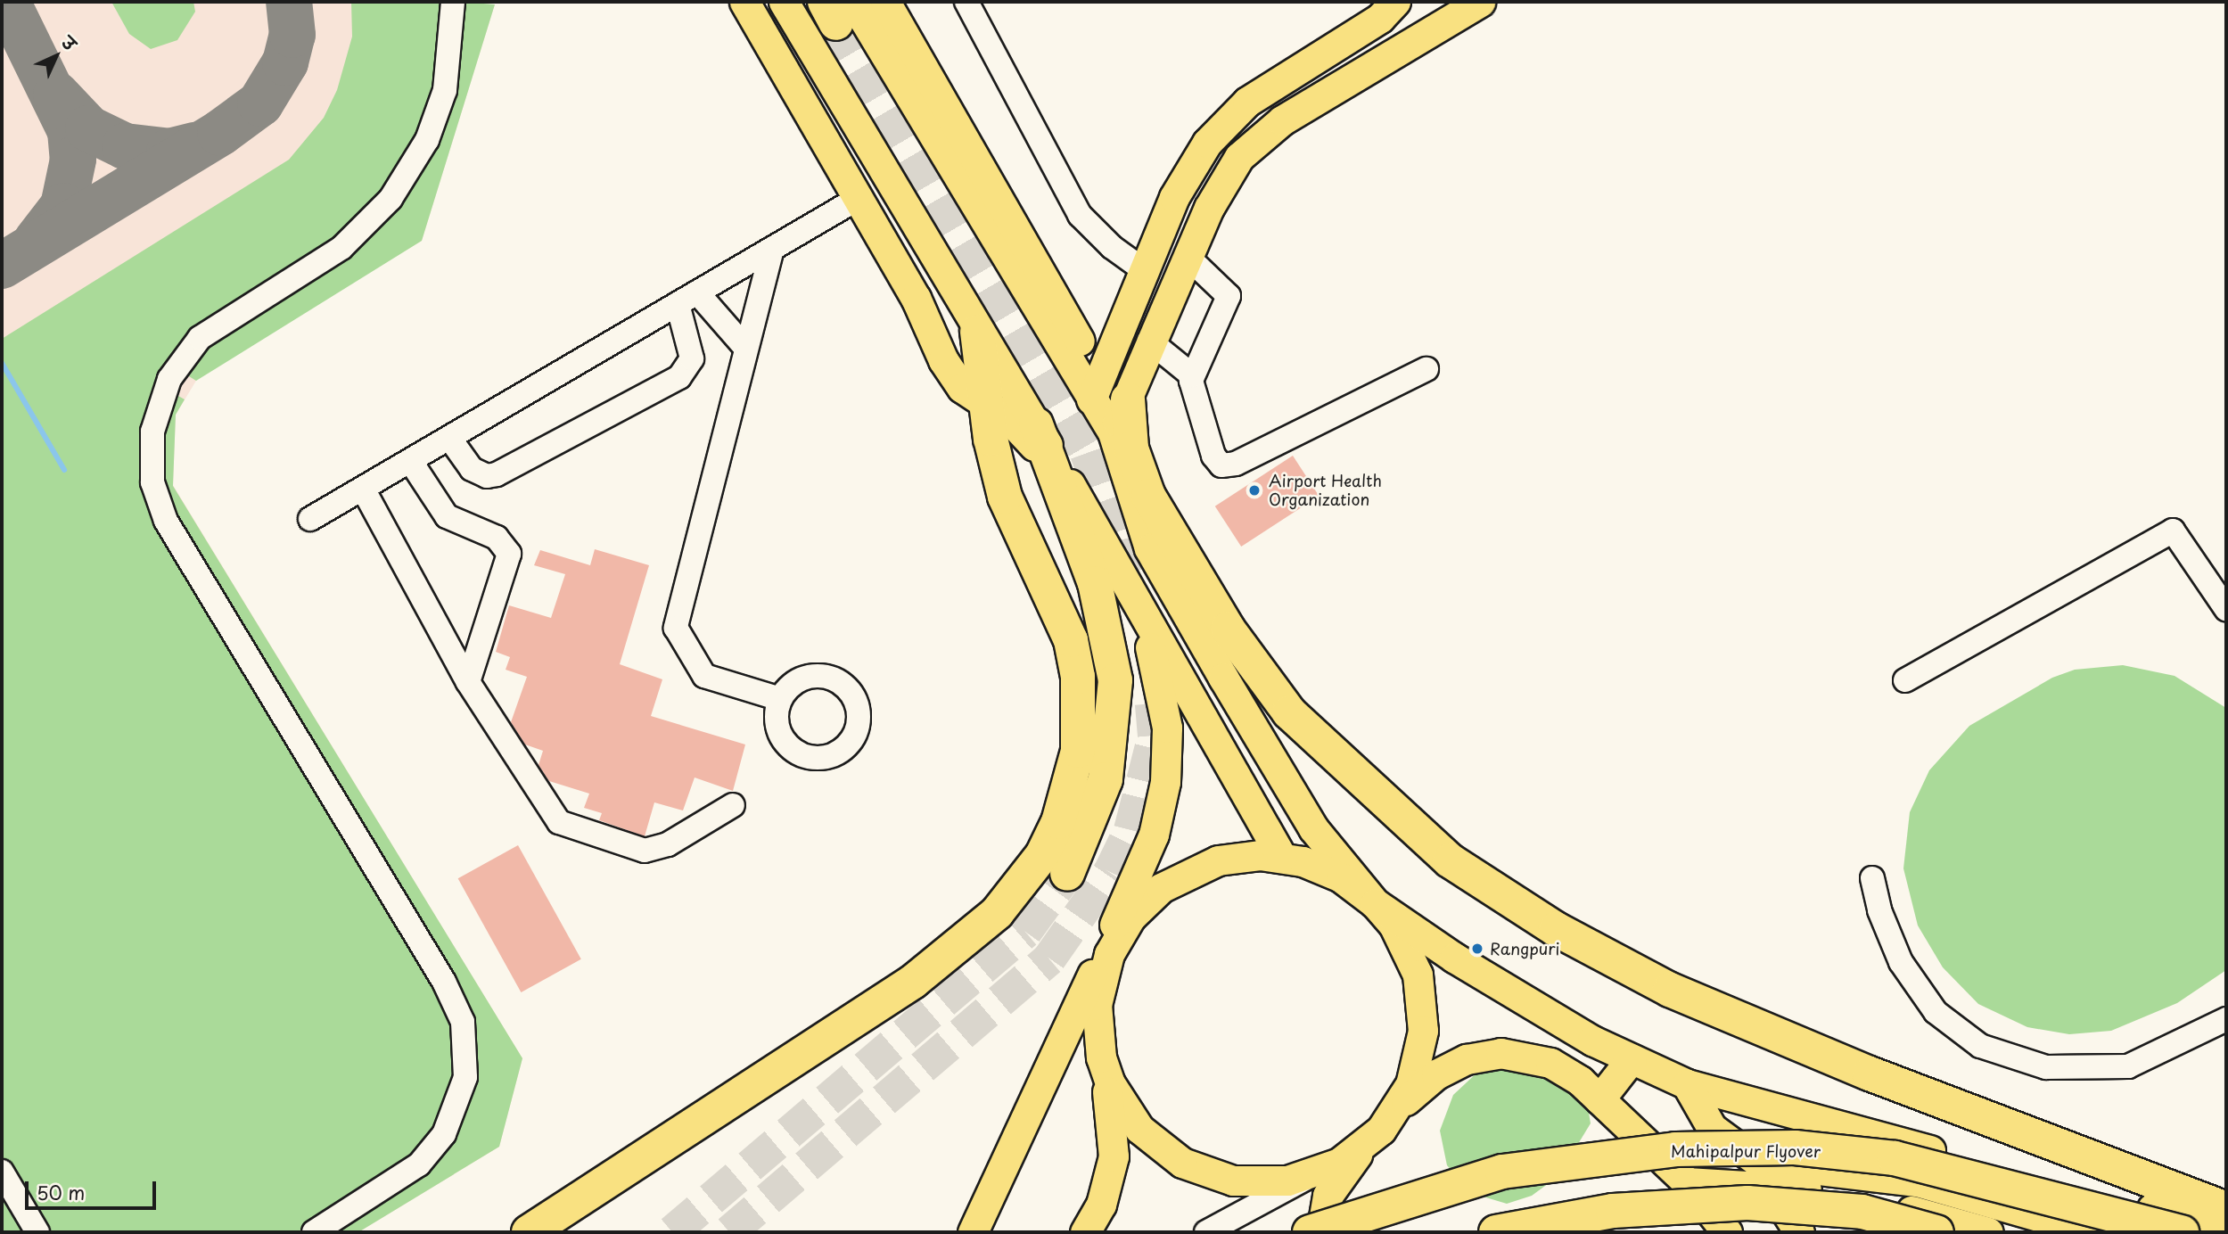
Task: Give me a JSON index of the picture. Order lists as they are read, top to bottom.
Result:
{
  "streets": {
    "highway": ["Mahipalpur Flyover"]
  },
  "places": ["Airport Health Organization", "Rangpuri"],
  "scale_bar": "50 m",
  "north": "top right"
}
